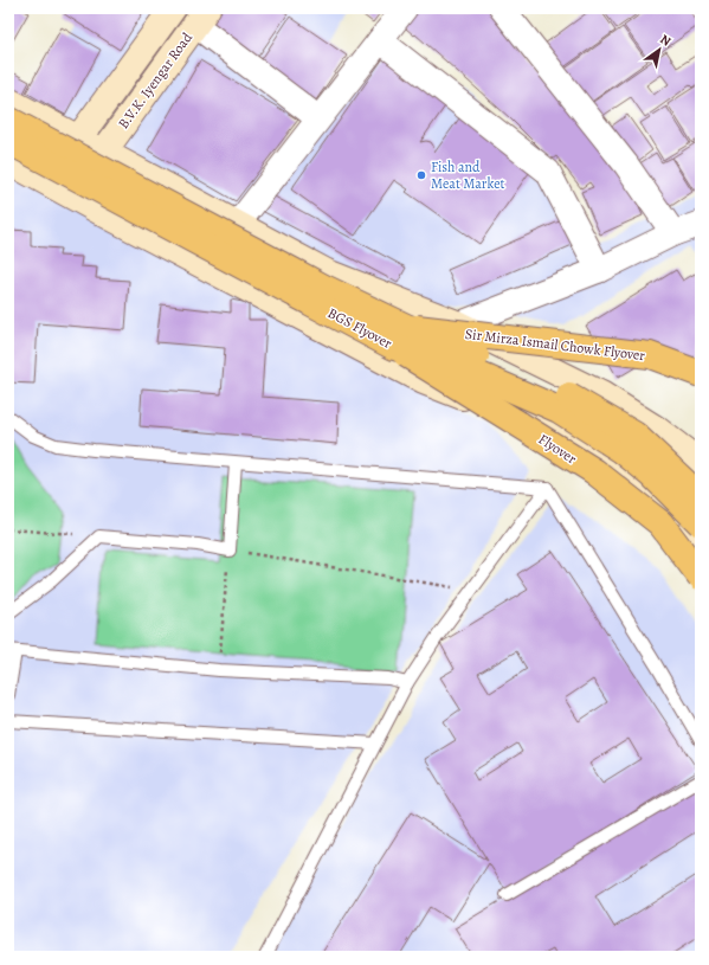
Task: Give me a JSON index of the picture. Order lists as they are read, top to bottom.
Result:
{
  "streets": {
    "main road": [
      "B.V.K. Iyengar Road",
      "BGS Flyover",
      "Sir Mirza Ismail Chowk Flyover",
      "Flyover"
    ]
  },
  "crossings": [
    ["BGS Flyover", "Sir Mirza Ismail Chowk Flyover"],
    ["BGS Flyover", "Flyover"],
    ["Sir Mirza Ismail Chowk Flyover", "Flyover"]
  ],
  "places": ["Fish and Meat Market"],
  "north": "top right"
}
